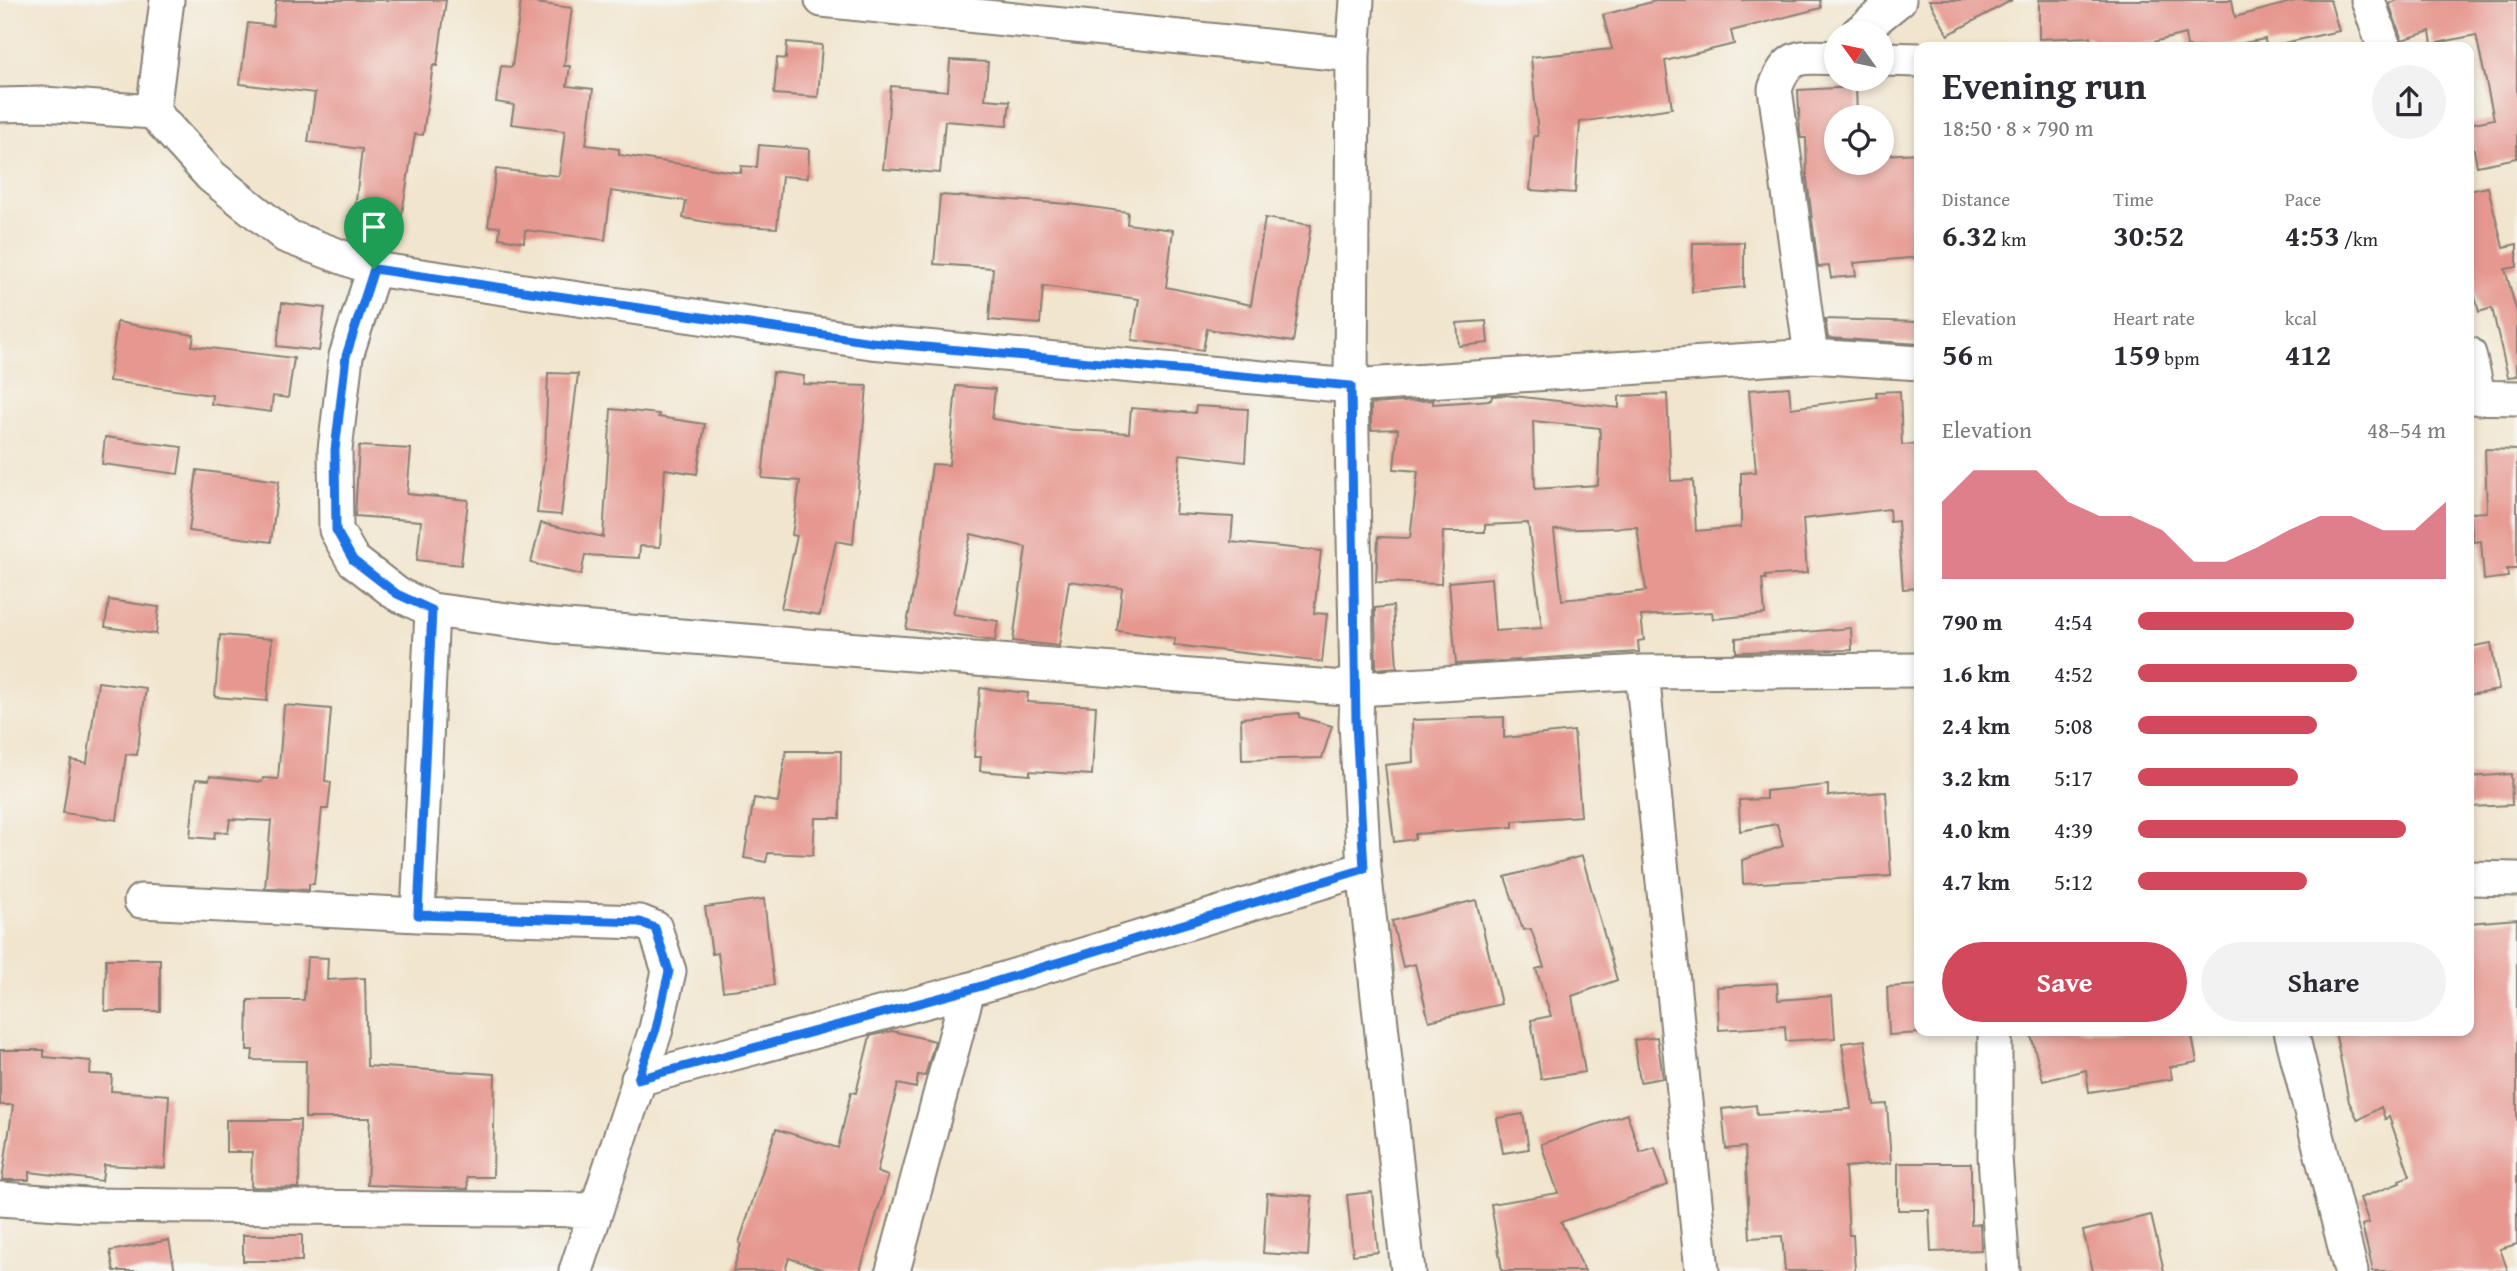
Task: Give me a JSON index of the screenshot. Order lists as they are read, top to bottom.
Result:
{
  "north": "top left",
  "page": {
    "heading": ["Evening run", "18:50 · 8 × 790 m"],
    "stats": [
      ["Distance", "6.32 km"],
      ["Time", "30:52"],
      ["Pace", "4:53 /km"],
      ["Elevation", "56 m"],
      ["Heart rate", "159 bpm"],
      ["kcal", "412"]
    ],
    "chart": ["Elevation", "48–54 m"],
    "list": [
      {
        "name": "790 m",
        "note": "4:54"
      },
      {
        "name": "1.6 km",
        "note": "4:52"
      },
      {
        "name": "2.4 km",
        "note": "5:08"
      },
      {
        "name": "3.2 km",
        "note": "5:17"
      },
      {
        "name": "4.0 km",
        "note": "4:39"
      },
      {
        "name": "4.7 km",
        "note": "5:12"
      }
    ],
    "buttons": ["Save", "Share"]
  }
}
